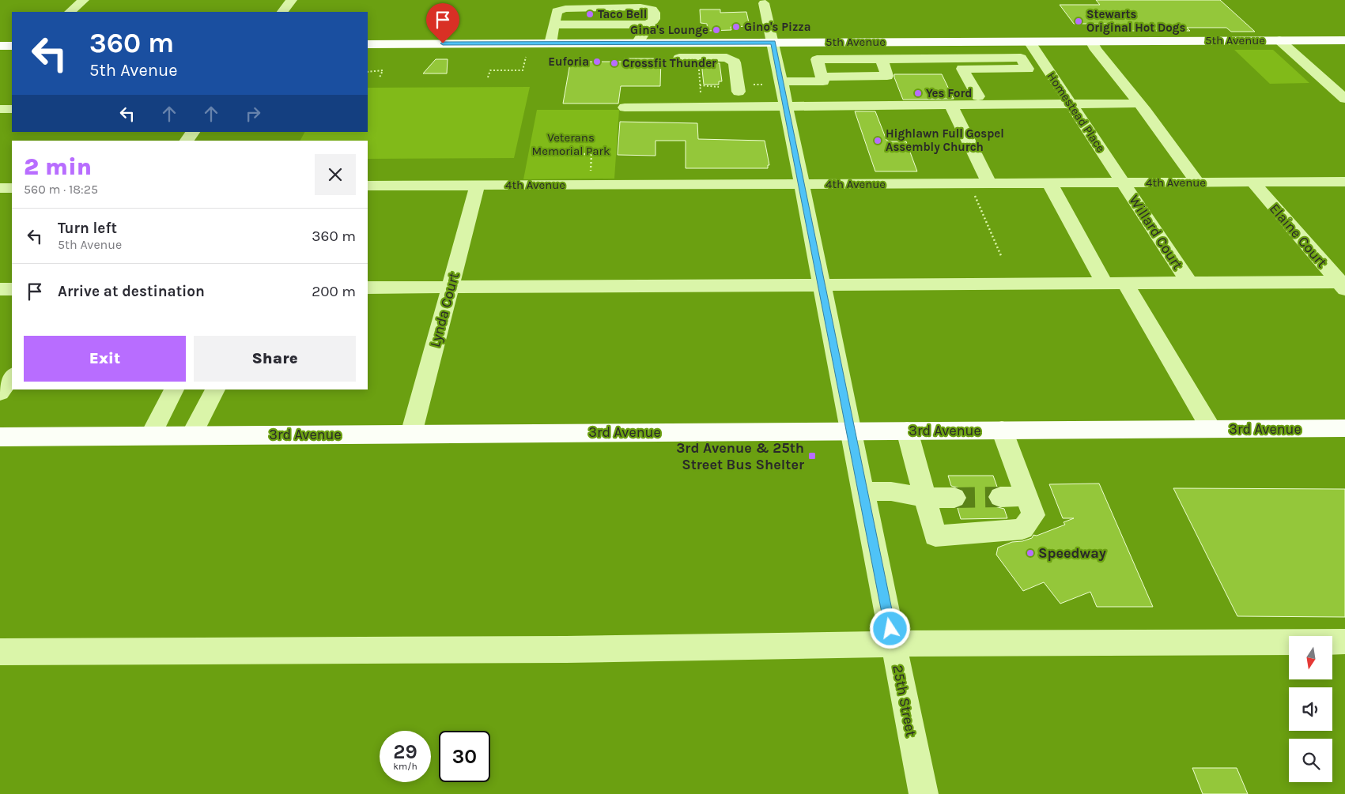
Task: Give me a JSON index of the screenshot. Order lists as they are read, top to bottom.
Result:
{
  "streets": {
    "main road": ["5th Avenue", "3rd Avenue"],
    "street": [
      "Homestead Place",
      "4th Avenue",
      "Willard Court",
      "Elaine Court",
      "Lynda Court",
      "25th Street"
    ]
  },
  "crossings": [
    ["5th Avenue", "Homestead Place"],
    ["5th Avenue", "25th Street"],
    ["Homestead Place", "4th Avenue"],
    ["Homestead Place", "Willard Court"],
    ["4th Avenue", "Willard Court"],
    ["4th Avenue", "Elaine Court"],
    ["4th Avenue", "Lynda Court"],
    ["4th Avenue", "25th Street"],
    ["Lynda Court", "3rd Avenue"],
    ["3rd Avenue", "25th Street"]
  ],
  "parks": ["Veterans Memorial Park"],
  "places": {
    "other": [
      "Taco Bell",
      "Stewarts Original Hot Dogs",
      "Gino's Pizza",
      "Gina's Lounge",
      "Euforia",
      "Crossfit Thunder",
      "Yes Ford",
      "Highlawn Full Gospel Assembly Church",
      "Speedway"
    ],
    "transit": ["3rd Avenue & 25th Street Bus Shelter"]
  },
  "north": "bottom",
  "page": {
    "turn": ["360 m", "5th Avenue"],
    "heading": ["2 min", "560 m · 18:25"],
    "list": [
      {
        "name": "Turn left",
        "note": "5th Avenue",
        "value": "360 m"
      },
      {
        "name": "Arrive at destination",
        "value": "200 m"
      }
    ],
    "buttons": ["Exit", "Share"],
    "speed": "29 km/h",
    "limit": "30"
  }
}
